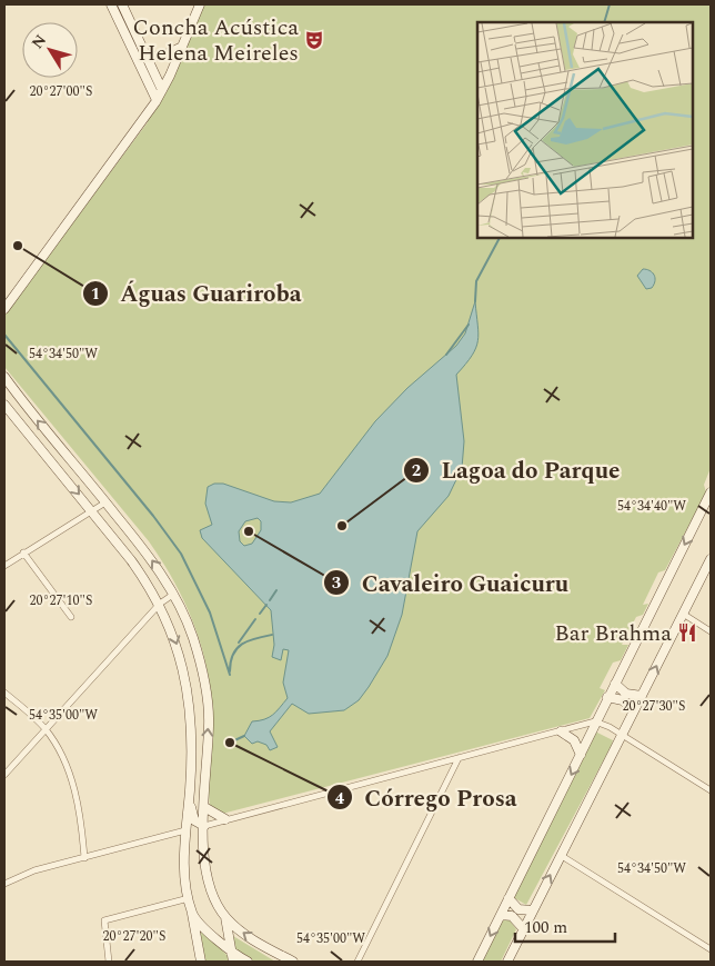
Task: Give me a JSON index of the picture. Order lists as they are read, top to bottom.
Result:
{
  "places": {
    "theatre": ["Concha Acústica Helena Meireles"],
    "other": [
      "Águas Guariroba",
      "Lagoa do Parque",
      "Cavaleiro Guaicuru",
      "Córrego Prosa"
    ],
    "restaurant": ["Bar Brahma"]
  },
  "scale_bar": "100 m",
  "north": "top left",
  "coordinates": [
    "20°27'00\"S",
    "54°34'50\"W",
    "54°34'40\"W",
    "20°27'10\"S",
    "20°27'30\"S",
    "54°35'00\"W",
    "20°27'20\"S"
  ]
}
